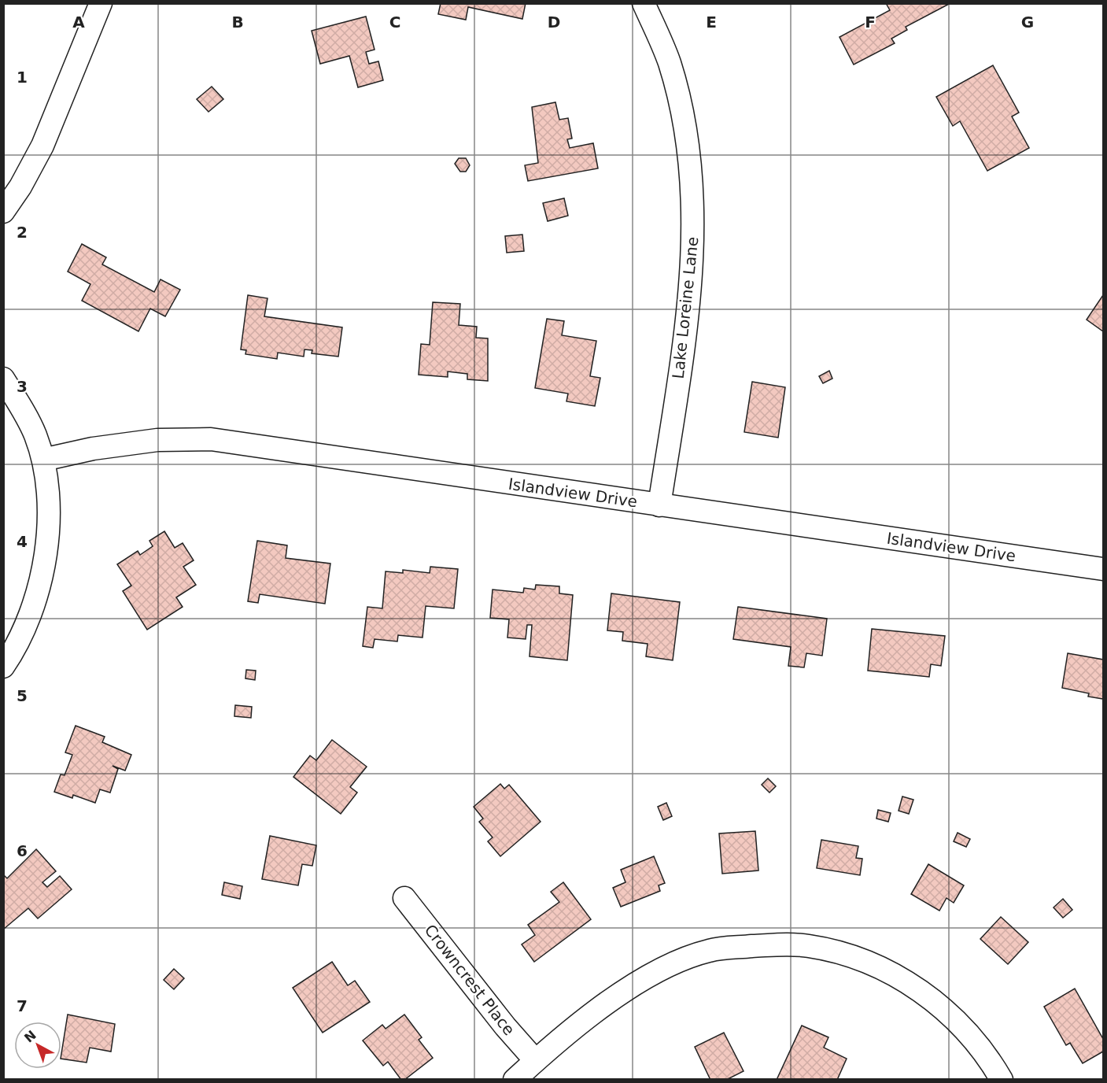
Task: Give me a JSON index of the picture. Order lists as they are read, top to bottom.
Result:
{
  "streets": {
    "street": ["Lake Loreine Lane", "Islandview Drive", "Crowncrest Place"]
  },
  "crossings": [
    ["Lake Loreine Lane", "Islandview Drive"]
  ],
  "north": "top left",
  "grid": {
    "columns": [
      "A",
      "B",
      "C",
      "D",
      "E",
      "F",
      "G"
    ],
    "rows": [
      "1",
      "2",
      "3",
      "4",
      "5",
      "6",
      "7"
    ]
  }
}
